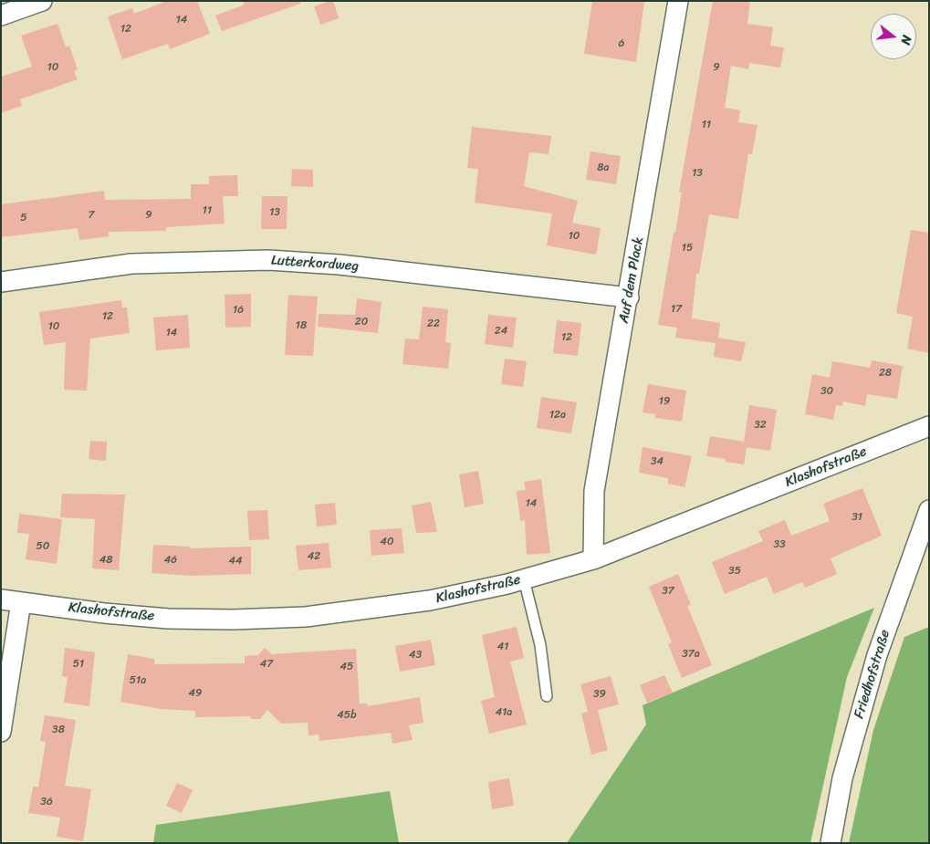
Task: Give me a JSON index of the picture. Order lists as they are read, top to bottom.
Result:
{
  "streets": {
    "street": [
      "Lutterkordweg",
      "Auf dem Plack",
      "Klashofstraße",
      "Friedhofstraße"
    ]
  },
  "crossings": [
    ["Lutterkordweg", "Auf dem Plack"],
    ["Auf dem Plack", "Klashofstraße"]
  ],
  "house_numbers": [
    "14",
    "12",
    "6",
    "10",
    "9",
    "11",
    "8a",
    "13",
    "11",
    "13",
    "7",
    "9",
    "5",
    "10",
    "15",
    "17",
    "16",
    "12",
    "20",
    "22",
    "18",
    "10",
    "24",
    "14",
    "12",
    "28",
    "30",
    "19",
    "12a",
    "32",
    "34",
    "14",
    "31",
    "40",
    "33",
    "50",
    "42",
    "48",
    "46",
    "44",
    "35",
    "37",
    "41",
    "37a",
    "43",
    "51",
    "47",
    "45",
    "51a",
    "49",
    "39",
    "41a",
    "45b",
    "38",
    "36"
  ],
  "north": "right"
}
